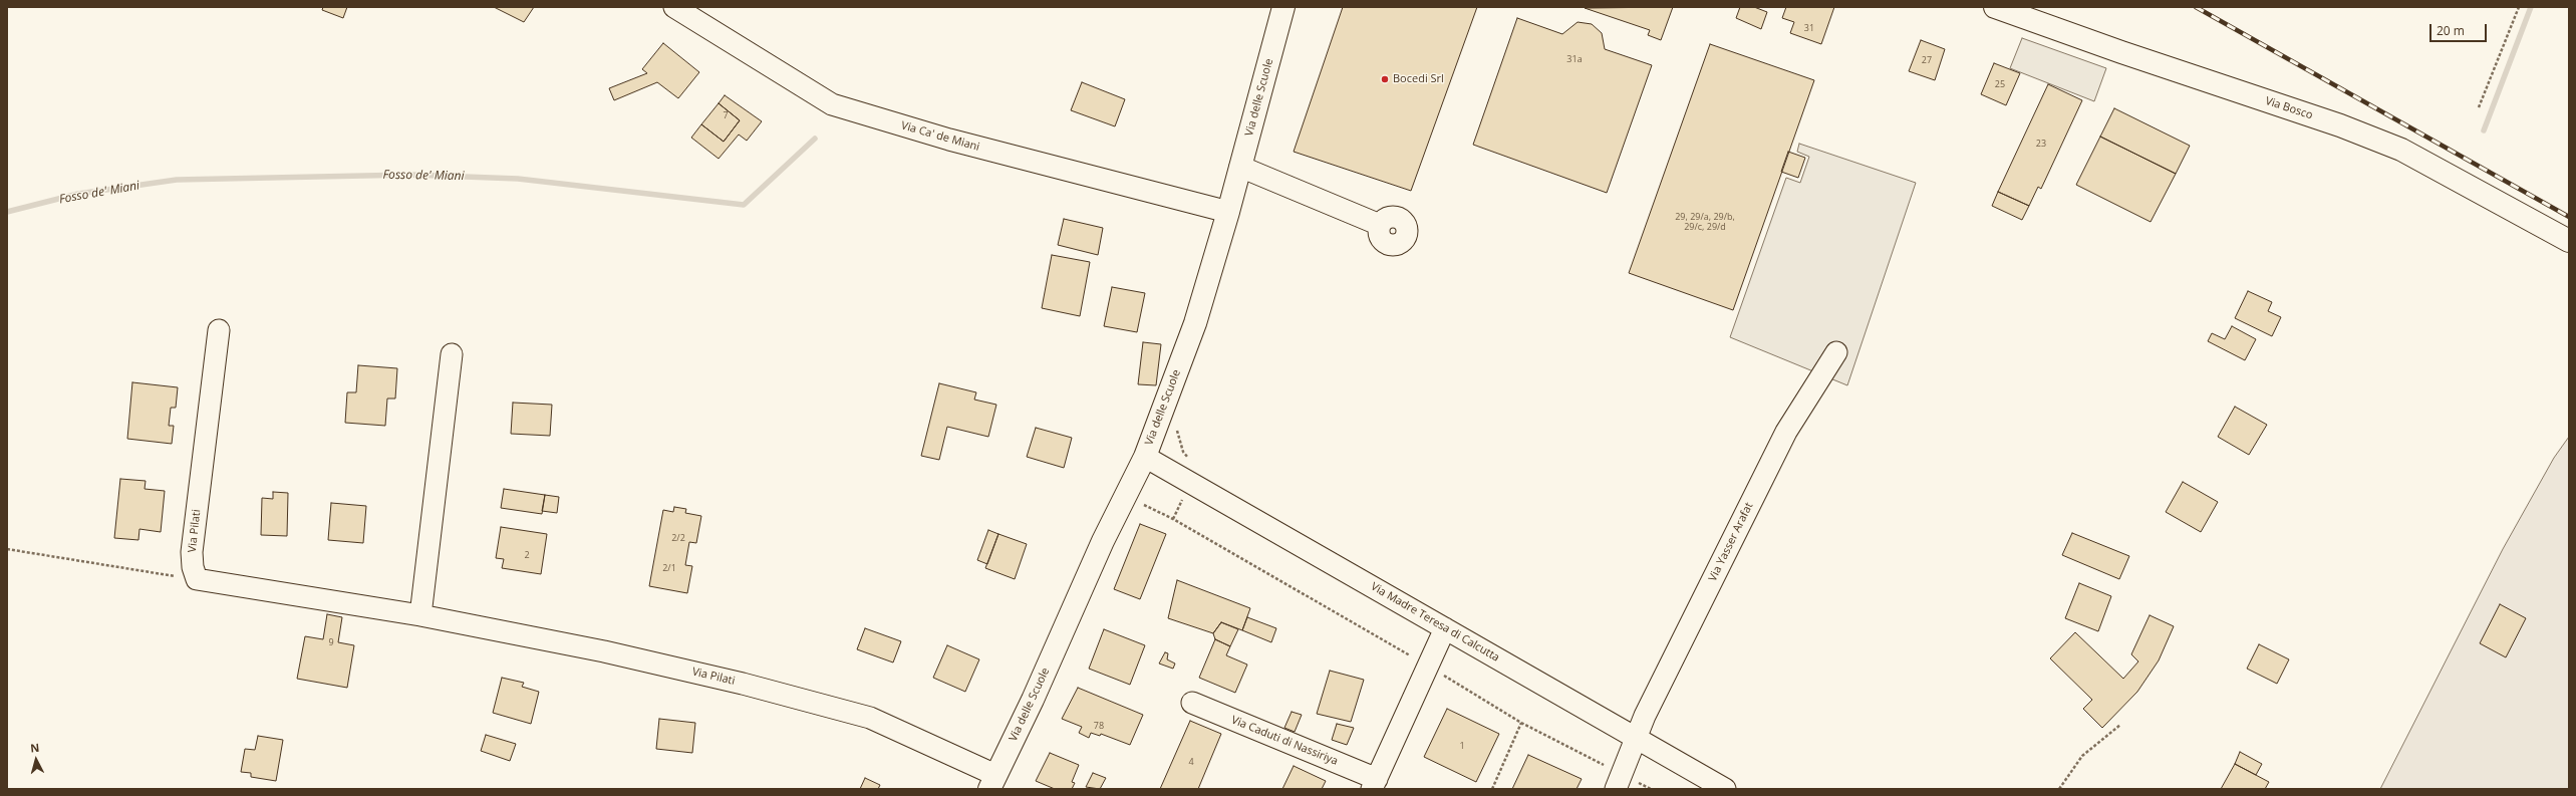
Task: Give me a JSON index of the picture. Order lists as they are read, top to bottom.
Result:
{
  "streets": {
    "main road": ["Via delle Scuole", "Via Bosco"],
    "street": [
      "Via Ca' de Miani",
      "Via Pilati",
      "Via Yasser Arafat",
      "Via Madre Teresa di Calcutta",
      "Via Caduti di Nassiriya"
    ]
  },
  "crossings": [
    ["Via delle Scuole", "Via Ca' de Miani"],
    ["Via delle Scuole", "Via Pilati"],
    ["Via delle Scuole", "Via Madre Teresa di Calcutta"],
    ["Via Yasser Arafat", "Via Madre Teresa di Calcutta"],
    ["Via Madre Teresa di Calcutta", "Via Caduti di Nassiriya"]
  ],
  "water": ["Fosso de' Miani"],
  "places": ["Bocedi Srl"],
  "house_numbers": [
    "31",
    "31a",
    "27",
    "25",
    "7",
    "23",
    "29, 29/a, 29/b, 29/c, 29/d",
    "2/2",
    "2",
    "2/1",
    "9",
    "78",
    "1",
    "4"
  ],
  "scale_bar": "20 m",
  "north": "top"
}
